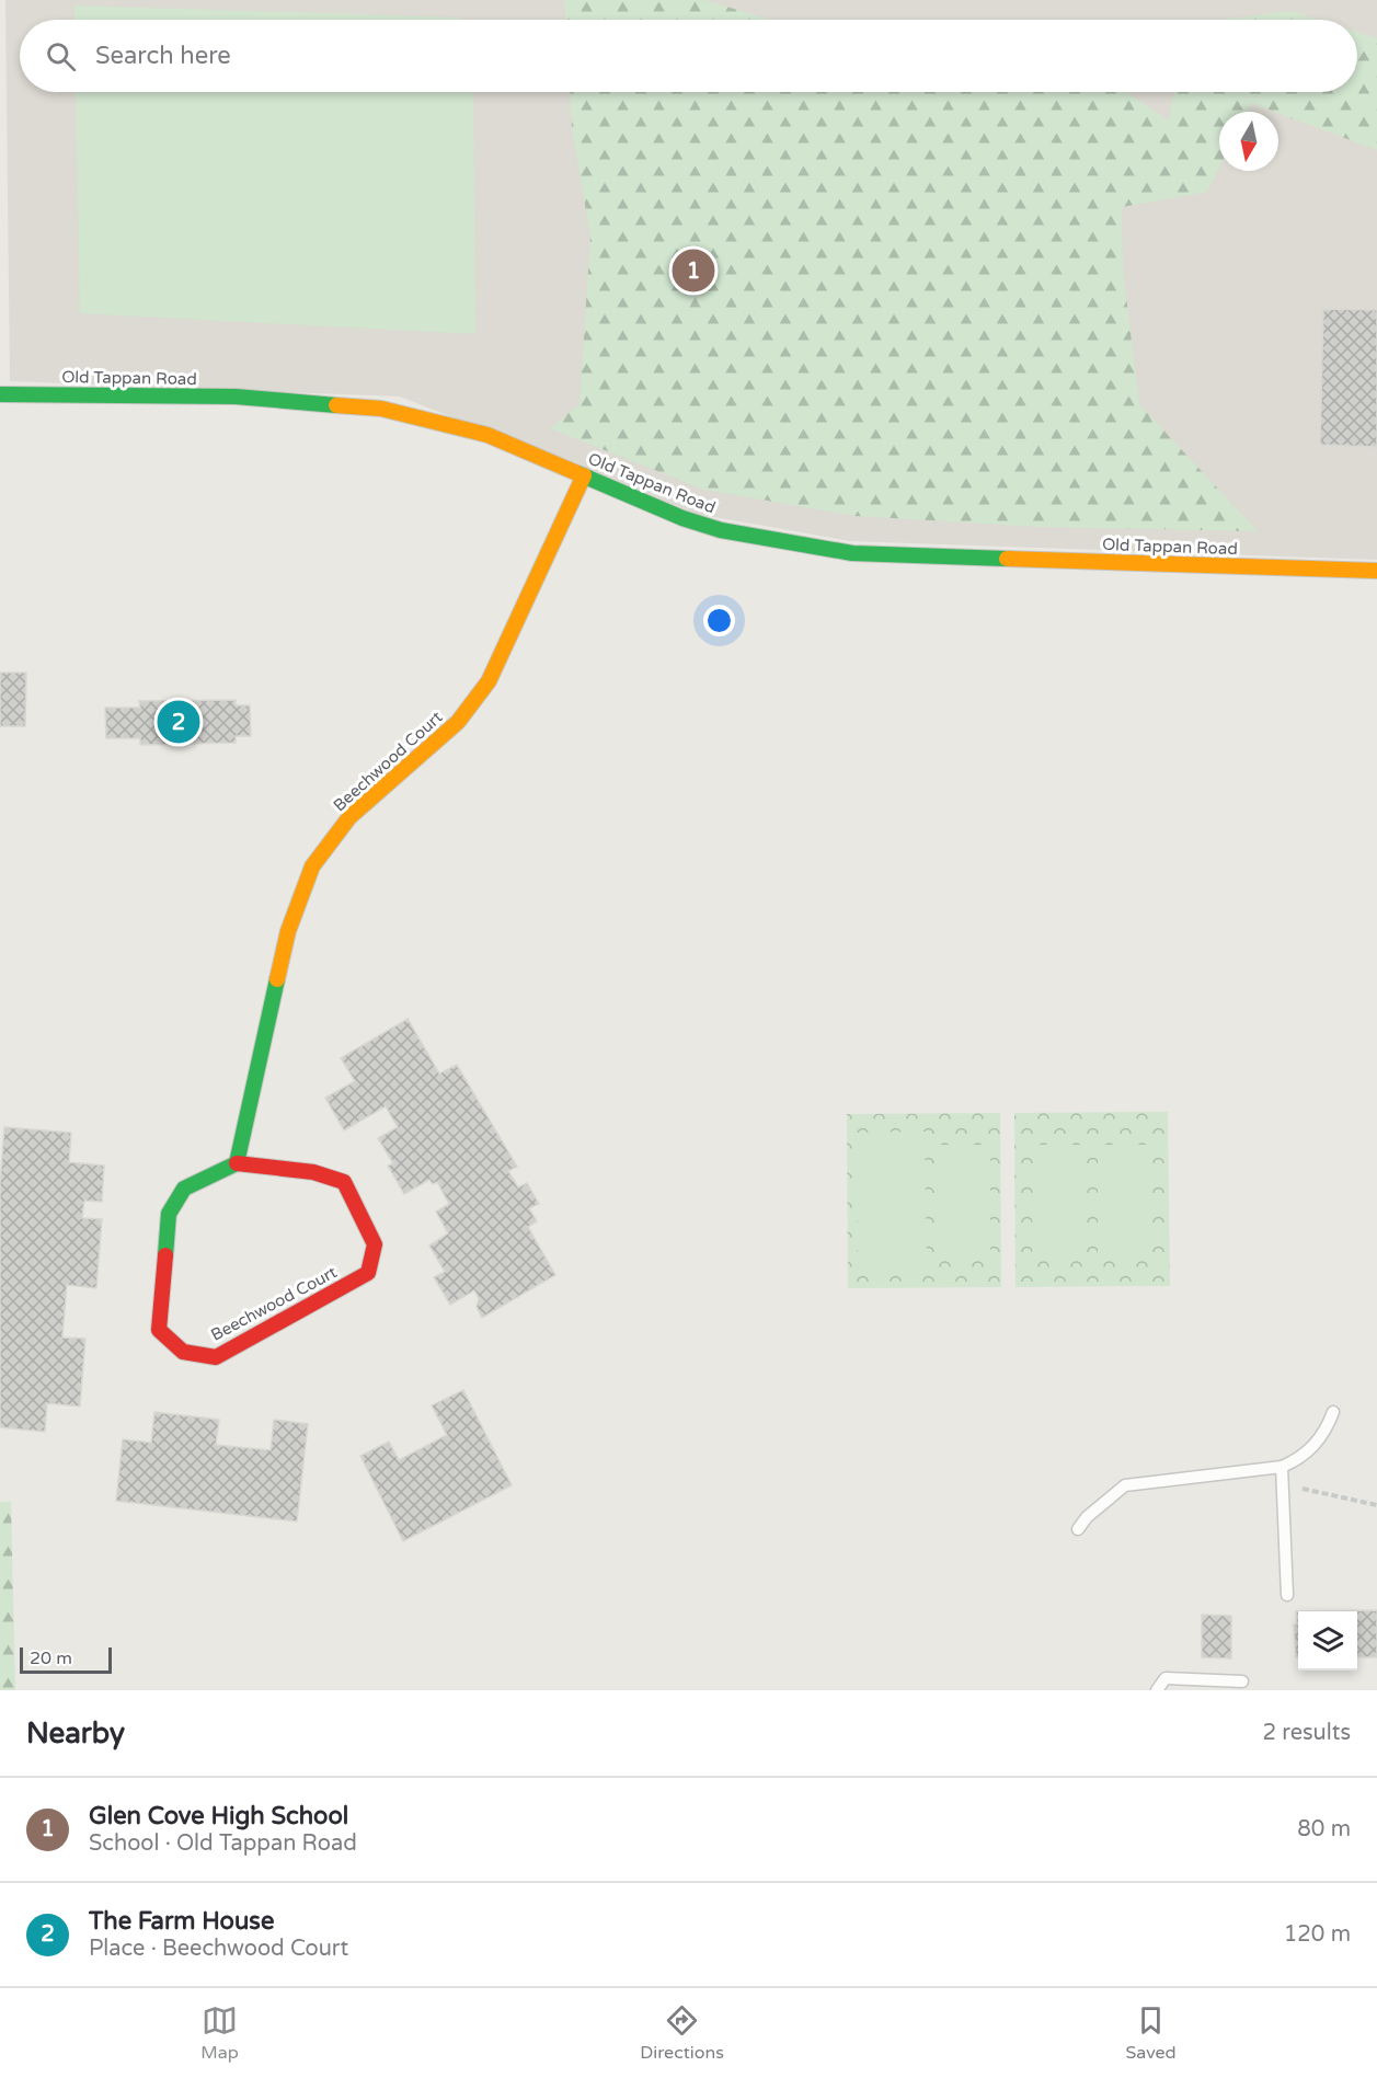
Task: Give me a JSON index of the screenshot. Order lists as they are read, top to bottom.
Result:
{
  "streets": {
    "street": ["Old Tappan Road", "Beechwood Court"]
  },
  "crossings": [
    ["Old Tappan Road", "Beechwood Court"]
  ],
  "scale_bar": "20 m",
  "north": "bottom",
  "page": {
    "search": "Search here",
    "pins": ["1", "2"],
    "scale": "20 m",
    "heading": ["Nearby", "2 results"],
    "list": [
      {
        "mark": "1",
        "name": "Glen Cove High School",
        "note": "School · Old Tappan Road",
        "value": "80 m"
      },
      {
        "mark": "2",
        "name": "The Farm House",
        "note": "Place · Beechwood Court",
        "value": "120 m"
      }
    ],
    "nav": ["Map", "Directions", "Saved"]
  }
}
